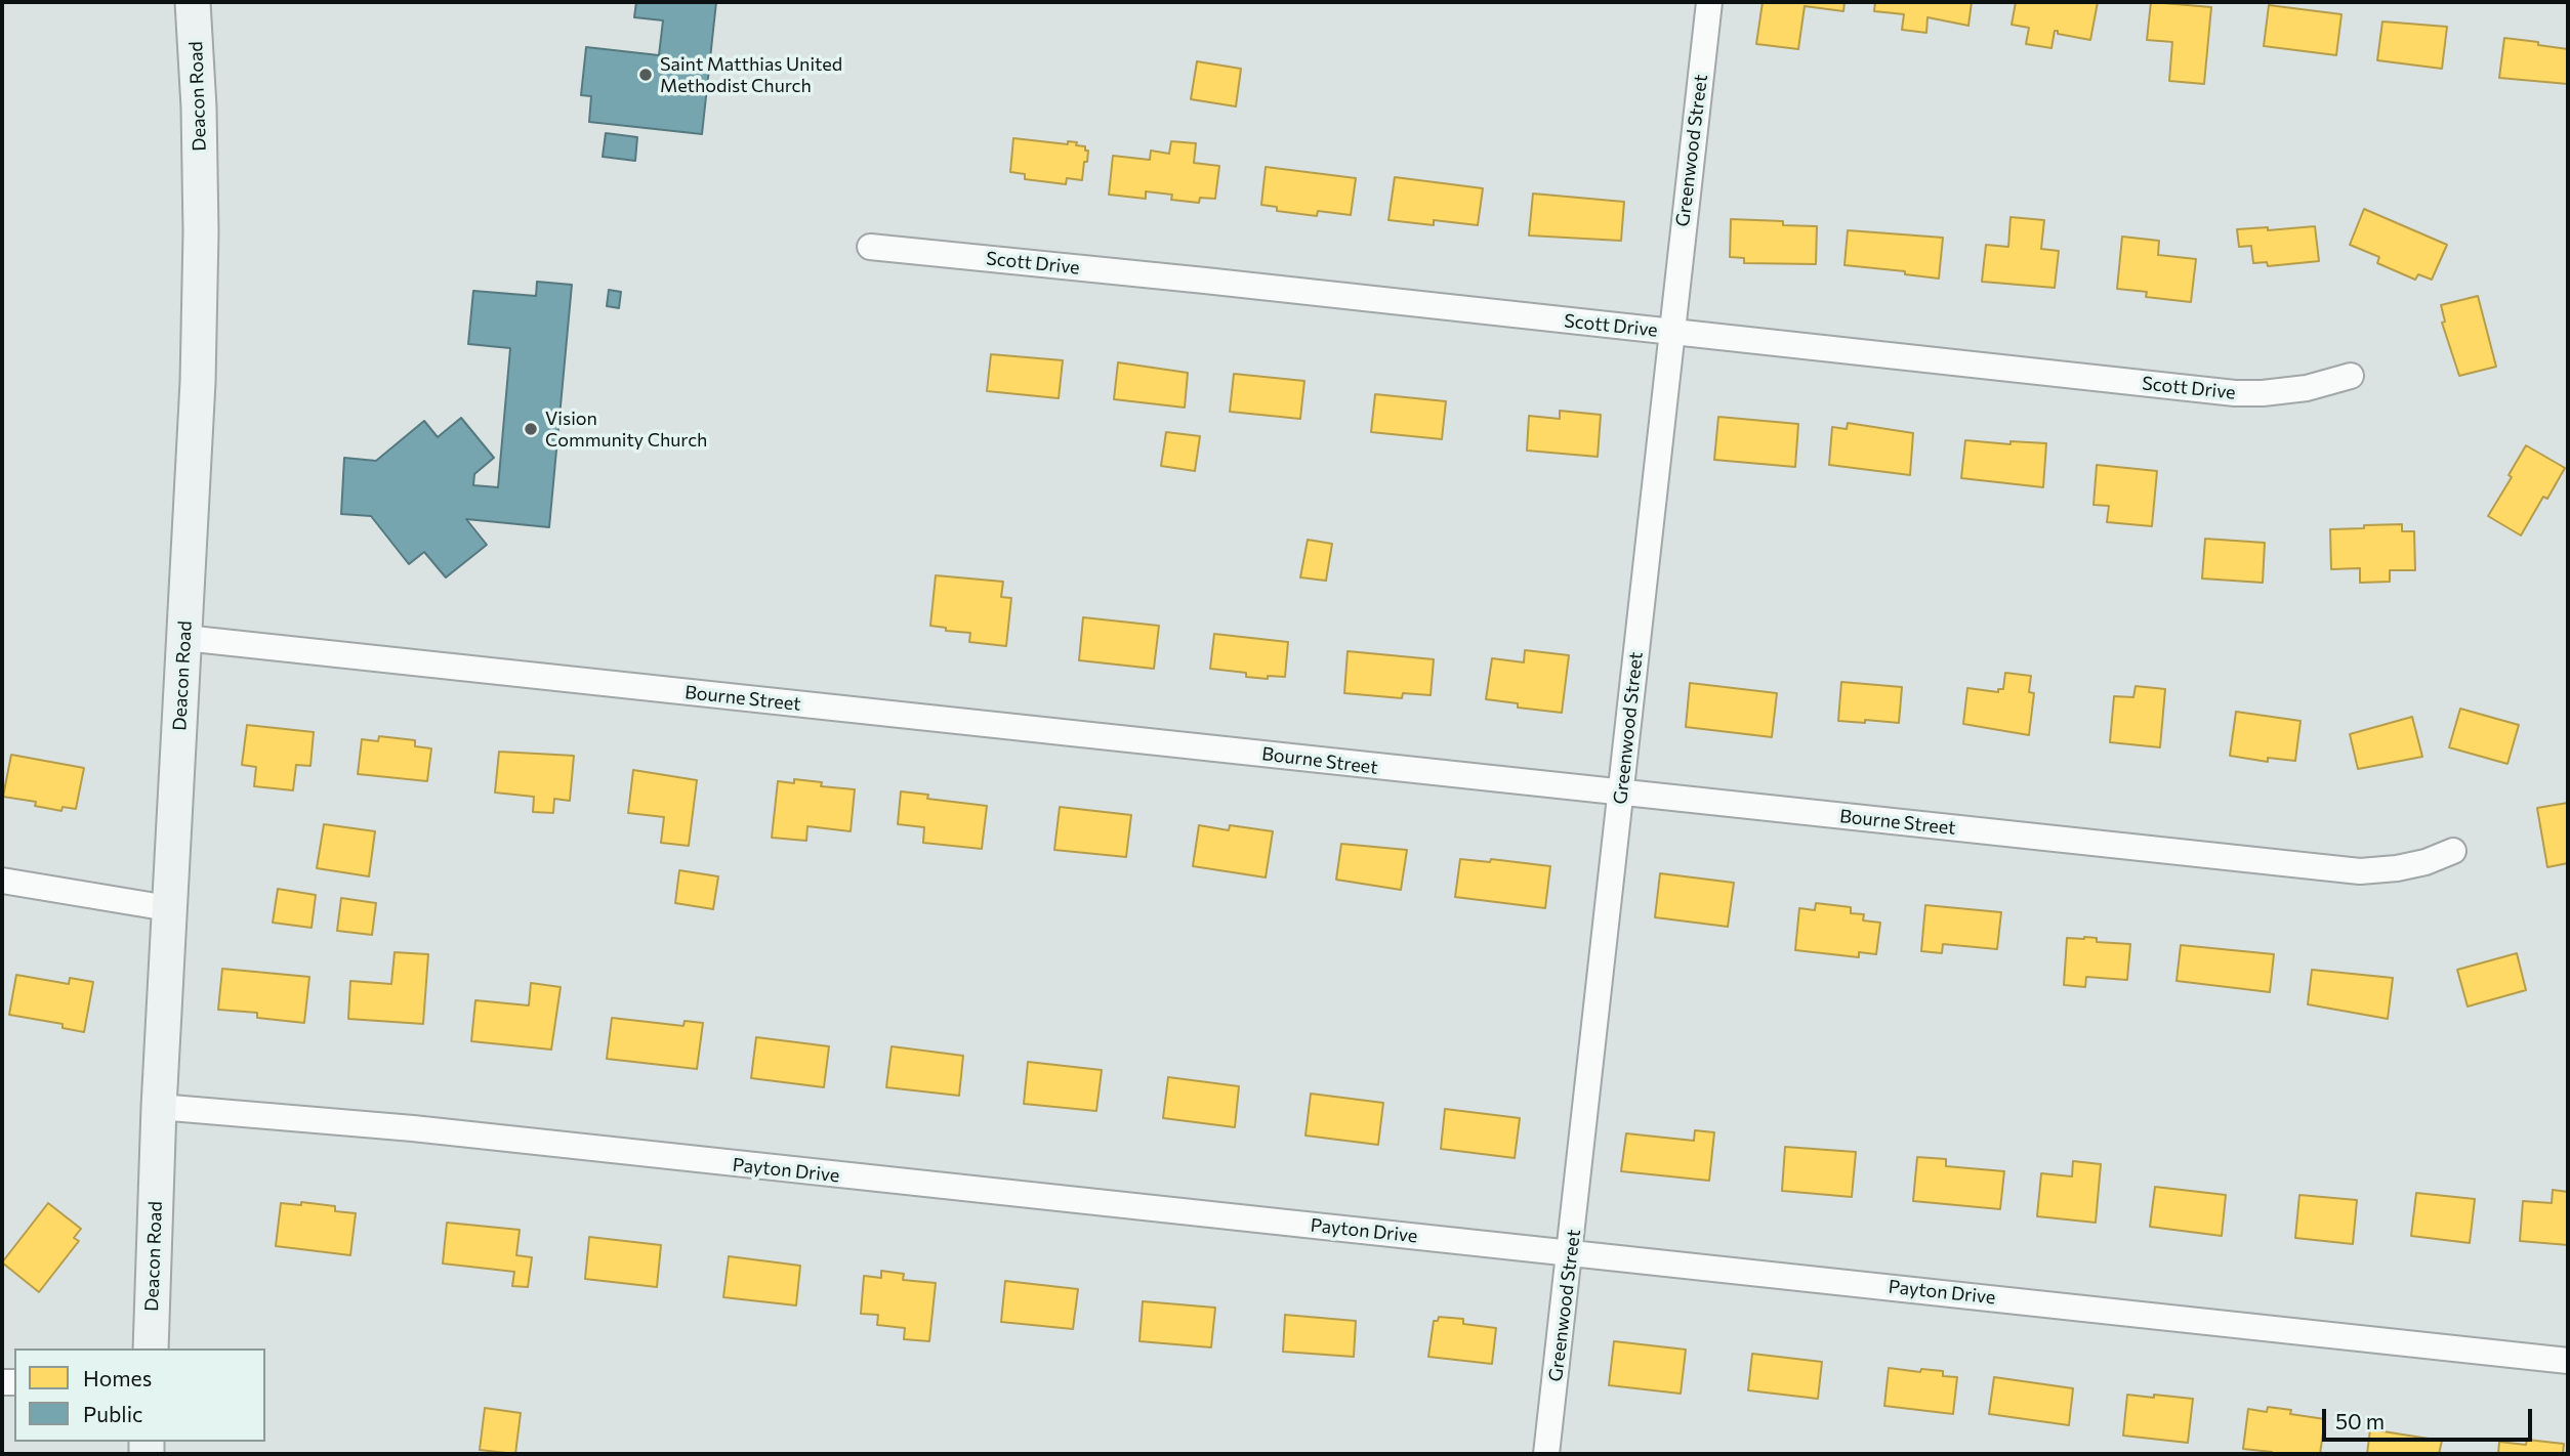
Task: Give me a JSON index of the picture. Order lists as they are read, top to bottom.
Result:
{
  "streets": {
    "main road": ["Deacon Road"],
    "street": [
      "Greenwood Street",
      "Scott Drive",
      "Bourne Street",
      "Payton Drive"
    ]
  },
  "crossings": [
    ["Deacon Road", "Bourne Street"],
    ["Deacon Road", "Payton Drive"],
    ["Greenwood Street", "Scott Drive"],
    ["Greenwood Street", "Bourne Street"],
    ["Greenwood Street", "Payton Drive"]
  ],
  "places": ["Saint Matthias United Methodist Church", "Vision Community Church"],
  "legend": ["Homes", "Public"],
  "scale_bar": "50 m"
}
